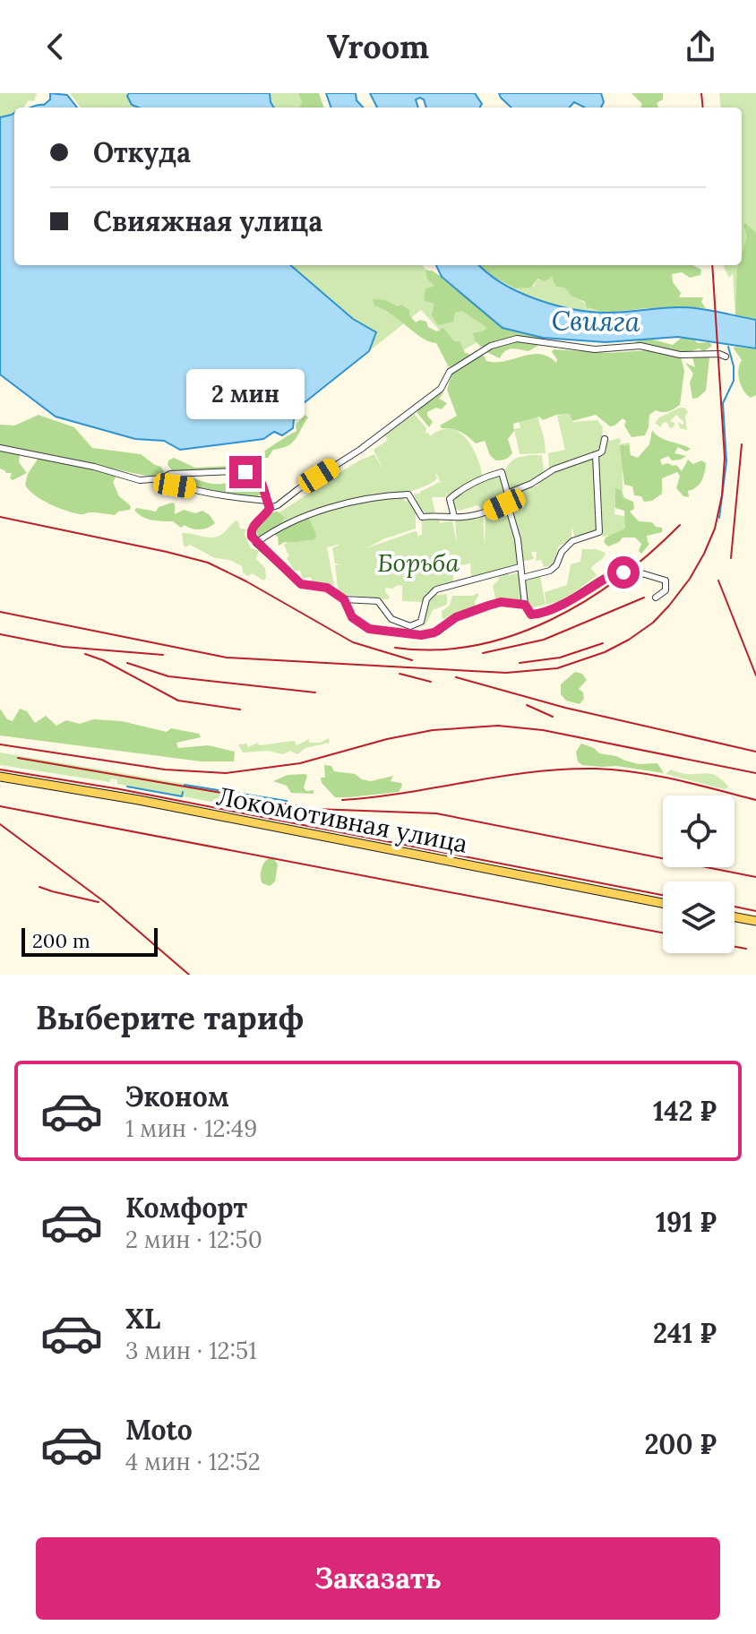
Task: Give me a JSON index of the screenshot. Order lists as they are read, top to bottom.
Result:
{
  "streets": {
    "main road": ["Локомотивная улица"]
  },
  "water": ["Свияга"],
  "parks": ["Борьба"],
  "scale_bar": "200 m",
  "page": {
    "header": "Vroom",
    "banner": ["Откуда", "Свияжная улица"],
    "bubble": "2 мин",
    "scale": "200 m",
    "heading": "Выберите тариф",
    "list": [
      {
        "name": "Эконом",
        "note": "1 мин · 12:49",
        "value": "142 ₽"
      },
      {
        "name": "Комфорт",
        "note": "2 мин · 12:50",
        "value": "191 ₽"
      },
      {
        "name": "XL",
        "note": "3 мин · 12:51",
        "value": "241 ₽"
      },
      {
        "name": "Moto",
        "note": "4 мин · 12:52",
        "value": "200 ₽"
      }
    ],
    "buttons": "Заказать"
  }
}
